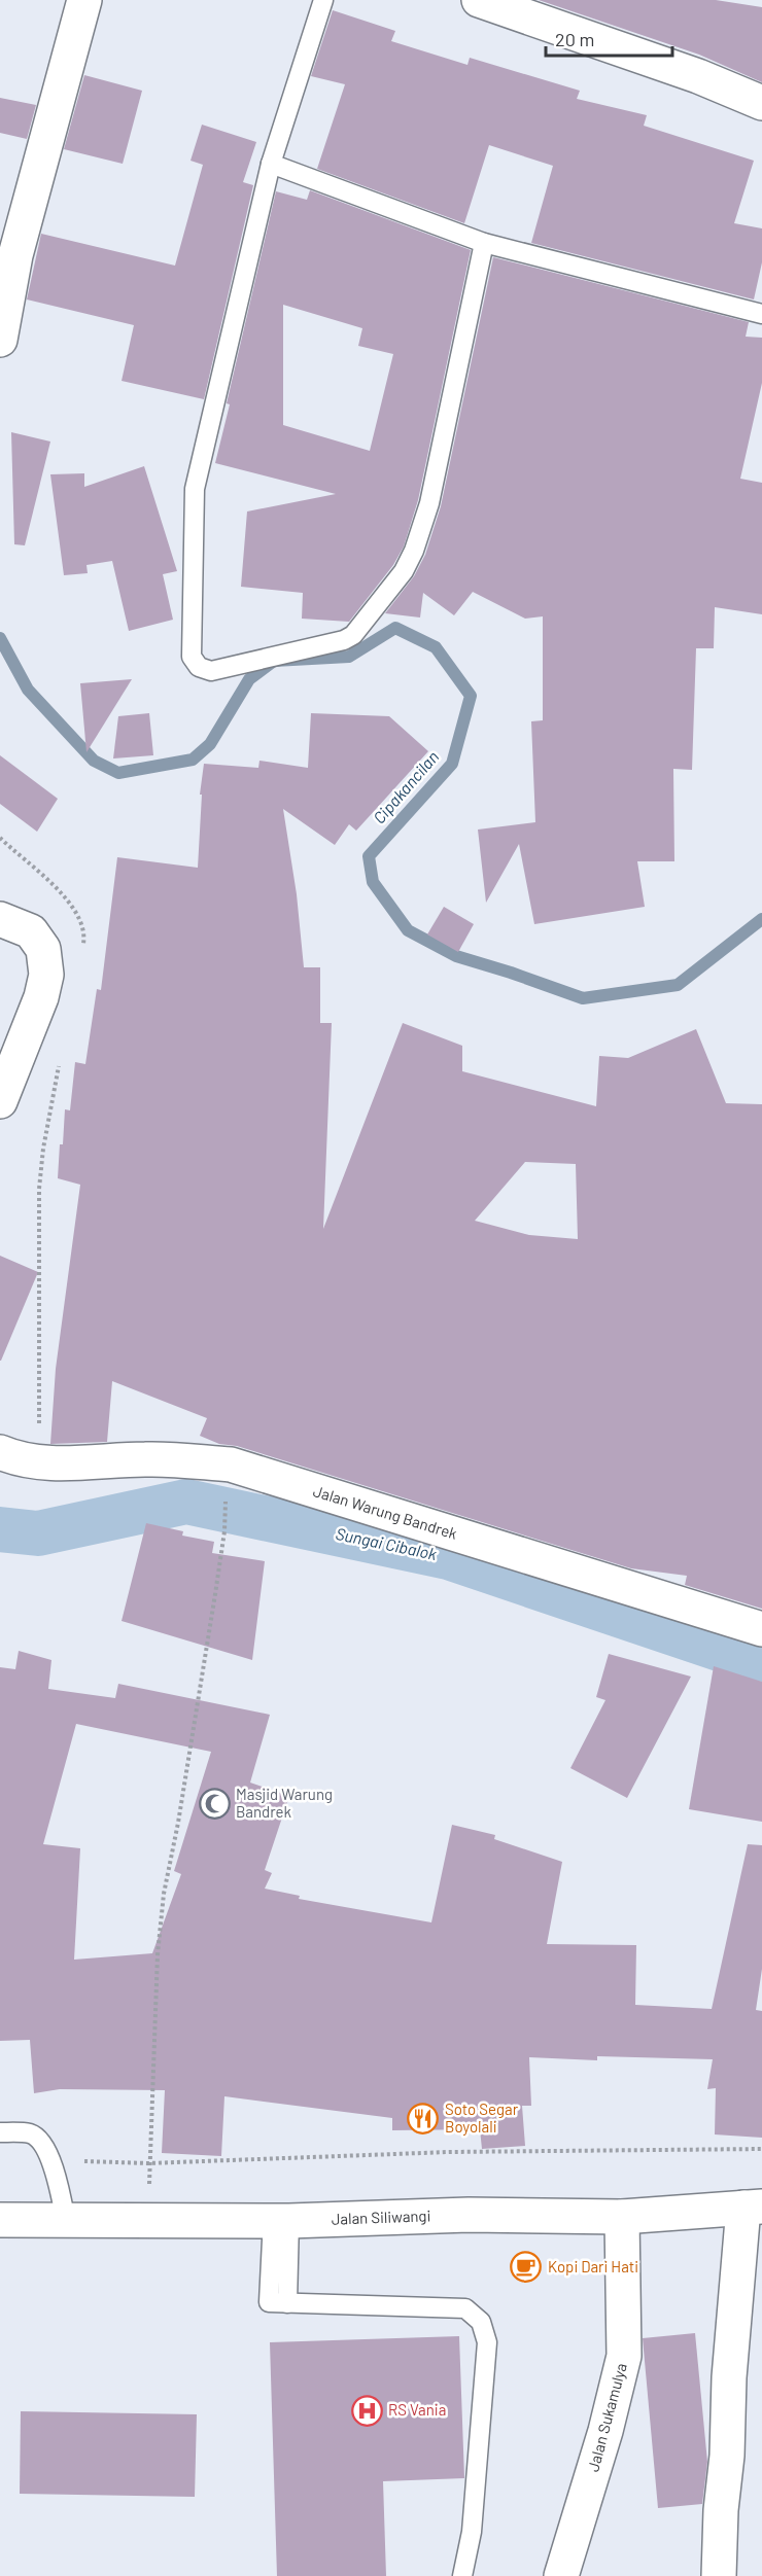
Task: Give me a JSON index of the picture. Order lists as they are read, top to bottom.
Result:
{
  "streets": {
    "street": ["Jalan Warung Bandrek", "Jalan Siliwangi", "Jalan Sukamulya"]
  },
  "crossings": [
    ["Jalan Siliwangi", "Jalan Sukamulya"]
  ],
  "water": ["Cipakancilan", "Sungai Cibalok"],
  "places": {
    "mosque": ["Masjid Warung Bandrek"],
    "restaurant": ["Soto Segar Boyolali"],
    "cafe": ["Kopi Dari Hati"],
    "hospital": ["RS Vania"]
  },
  "scale_bar": "20 m"
}
